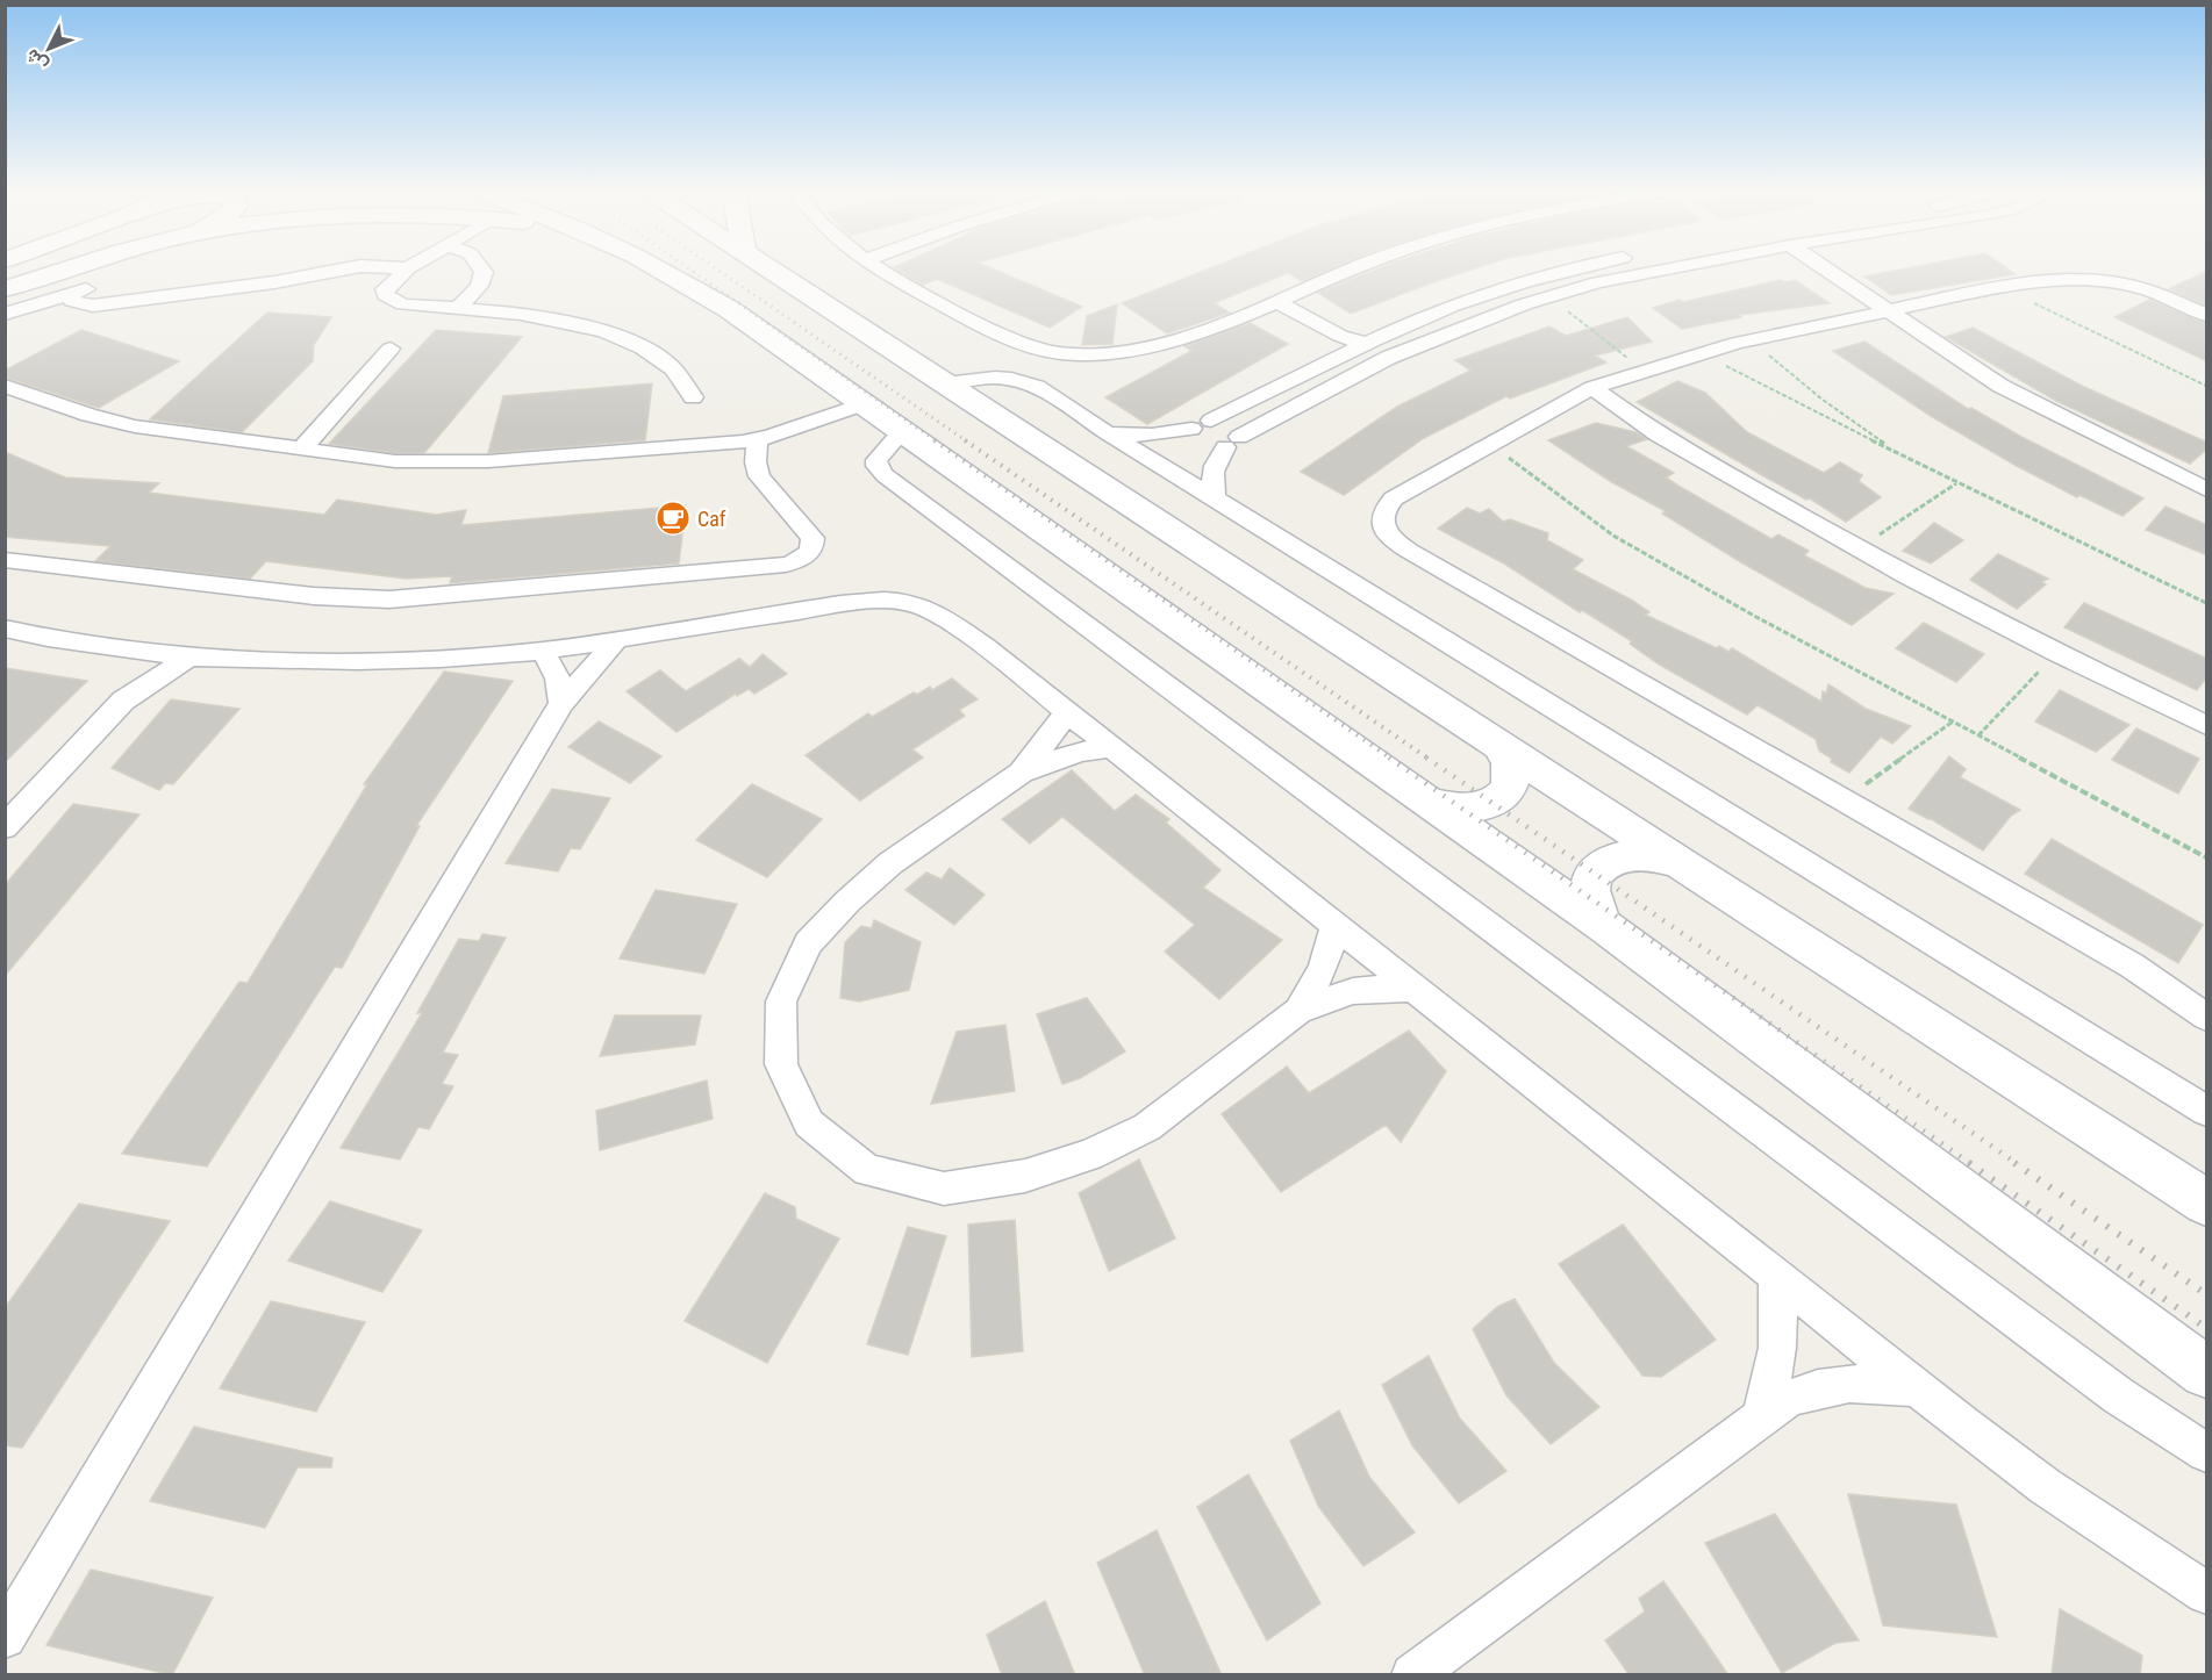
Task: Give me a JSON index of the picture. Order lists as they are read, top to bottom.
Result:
{
  "places": {
    "cafe": ["Caf"]
  },
  "north": "bottom left"
}
